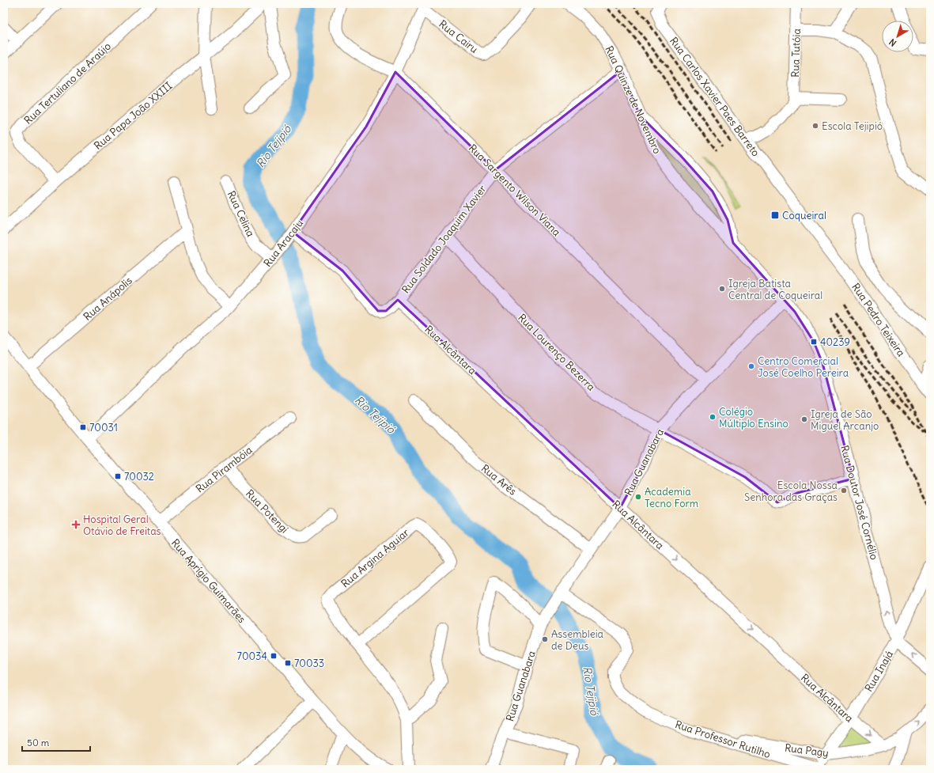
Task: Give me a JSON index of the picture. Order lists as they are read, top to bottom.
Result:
{
  "streets": {
    "street": [
      "Rua Cairu",
      "Rua Tutóia",
      "Rua Tertuliano de Araújo",
      "Rua Carlos Xavier Paes Barreto",
      "Rua Quinze de Novembro",
      "Rua Papa João XXIII",
      "Rua Sargento Wilson Viana",
      "Rua Celina",
      "Rua Soldado Joaquim Xavier",
      "Rua Aracaju",
      "Rua Anápolis",
      "Rua Pedro Teixeira",
      "Rua Alcântara",
      "Rua Lourenço Bezerra",
      "Rua Guanabara",
      "Rua Pirambóia",
      "Rua Arês",
      "Rua Doutor José Cornélio",
      "Rua Potengi",
      "Rua Argina Aguiar",
      "Rua Aprígio Guimarães",
      "Rua Inajá",
      "Rua Professor Rutilho",
      "Rua Pagy"
    ]
  },
  "crossings": [
    ["Rua Cairu", "Rua Aracaju"],
    ["Rua Tertuliano de Araújo", "Rua Papa João XXIII"],
    ["Rua Carlos Xavier Paes Barreto", "Rua Pedro Teixeira"],
    ["Rua Quinze de Novembro", "Rua Soldado Joaquim Xavier"],
    ["Rua Quinze de Novembro", "Rua Doutor José Cornélio"],
    ["Rua Sargento Wilson Viana", "Rua Soldado Joaquim Xavier"],
    ["Rua Sargento Wilson Viana", "Rua Aracaju"],
    ["Rua Sargento Wilson Viana", "Rua Guanabara"],
    ["Rua Celina", "Rua Aracaju"],
    ["Rua Soldado Joaquim Xavier", "Rua Aracaju"],
    ["Rua Soldado Joaquim Xavier", "Rua Alcântara"],
    ["Rua Soldado Joaquim Xavier", "Rua Lourenço Bezerra"],
    ["Rua Aracaju", "Rua Aprígio Guimarães"],
    ["Rua Anápolis", "Rua Aprígio Guimarães"],
    ["Rua Alcântara", "Rua Guanabara"],
    ["Rua Alcântara", "Rua Inajá"],
    ["Rua Alcântara", "Rua Pagy"],
    ["Rua Lourenço Bezerra", "Rua Guanabara"],
    ["Rua Lourenço Bezerra", "Rua Doutor José Cornélio"],
    ["Rua Guanabara", "Rua Arês"],
    ["Rua Guanabara", "Rua Doutor José Cornélio"],
    ["Rua Guanabara", "Rua Professor Rutilho"],
    ["Rua Pirambóia", "Rua Potengi"],
    ["Rua Pirambóia", "Rua Aprígio Guimarães"],
    ["Rua Doutor José Cornélio", "Rua Inajá"],
    ["Rua Inajá", "Rua Professor Rutilho"],
    ["Rua Inajá", "Rua Pagy"],
    ["Rua Professor Rutilho", "Rua Pagy"]
  ],
  "one_way": ["Rua Alcântara"],
  "water": ["Rio Tejipió"],
  "places": {
    "other": [
      "Escola Tejipió",
      "Igreja Batista Central de Coqueiral",
      "Centro Comercial José Coelho Pereira",
      "Colégio Múltiplo Ensino",
      "Igreja de São Miguel Arcanjo",
      "Escola Nossa Senhora das Graças",
      "Academia Tecno Form",
      "Assembleia de Deus"
    ],
    "transit": [
      "Coqueiral",
      "40239",
      "70031",
      "70032",
      "70034",
      "70033"
    ],
    "health": ["Hospital Geral Otávio de Freitas"]
  },
  "scale_bar": "50 m",
  "north": "bottom left"
}
